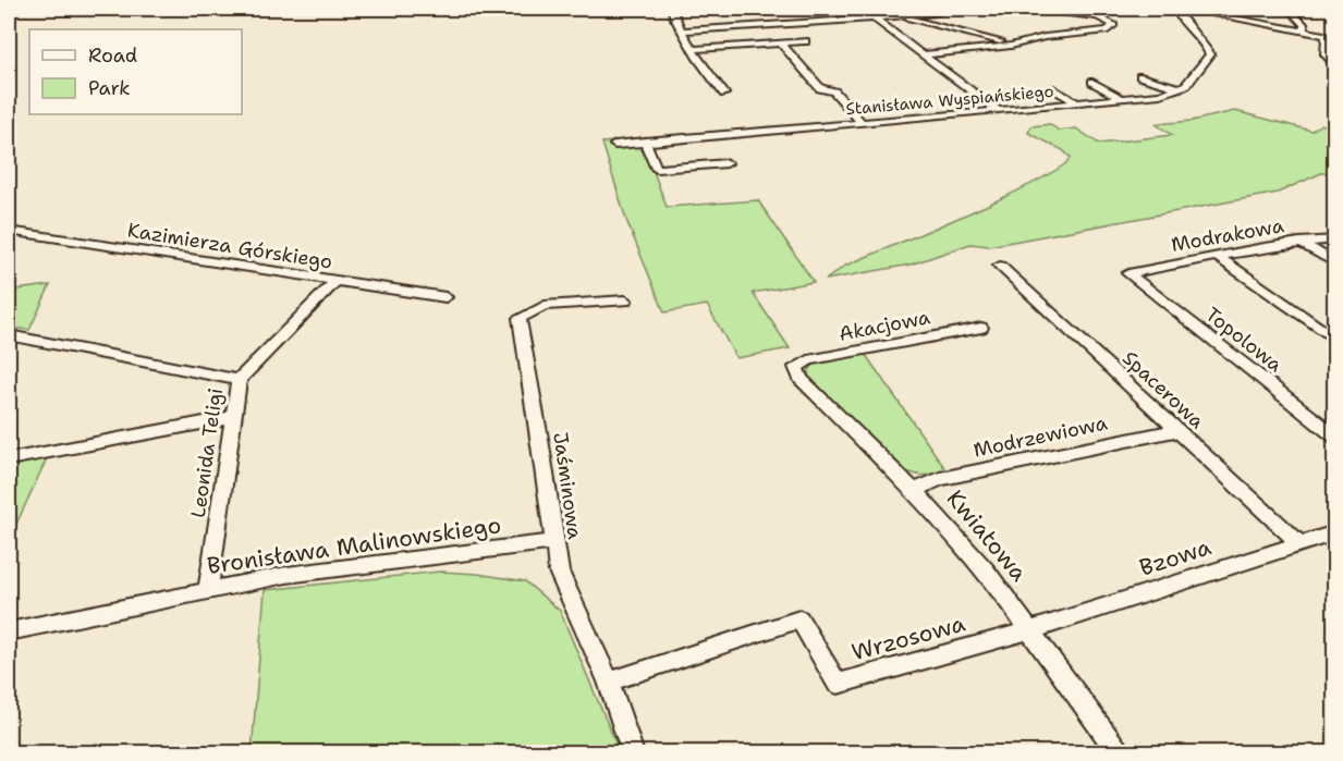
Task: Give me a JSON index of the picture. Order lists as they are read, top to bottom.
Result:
{
  "streets": {
    "street": [
      "Stanisława Wyspiańskiego",
      "Modrakowa",
      "Kazimierza Górskiego",
      "Akacjowa",
      "Topolowa",
      "Spacerowa",
      "Modrzewiowa",
      "Leonida Teligi",
      "Jaśminowa",
      "Kwiatowa",
      "Bronisława Malinowskiego",
      "Bzowa",
      "Wrzosowa"
    ]
  },
  "crossings": [
    ["Modrakowa", "Topolowa"],
    ["Kazimierza Górskiego", "Leonida Teligi"],
    ["Akacjowa", "Kwiatowa"],
    ["Spacerowa", "Modrzewiowa"],
    ["Spacerowa", "Bzowa"],
    ["Modrzewiowa", "Kwiatowa"],
    ["Leonida Teligi", "Bronisława Malinowskiego"],
    ["Jaśminowa", "Bronisława Malinowskiego"],
    ["Jaśminowa", "Wrzosowa"],
    ["Kwiatowa", "Bzowa"],
    ["Kwiatowa", "Wrzosowa"],
    ["Bzowa", "Wrzosowa"]
  ],
  "legend": ["Road", "Park"]
}
